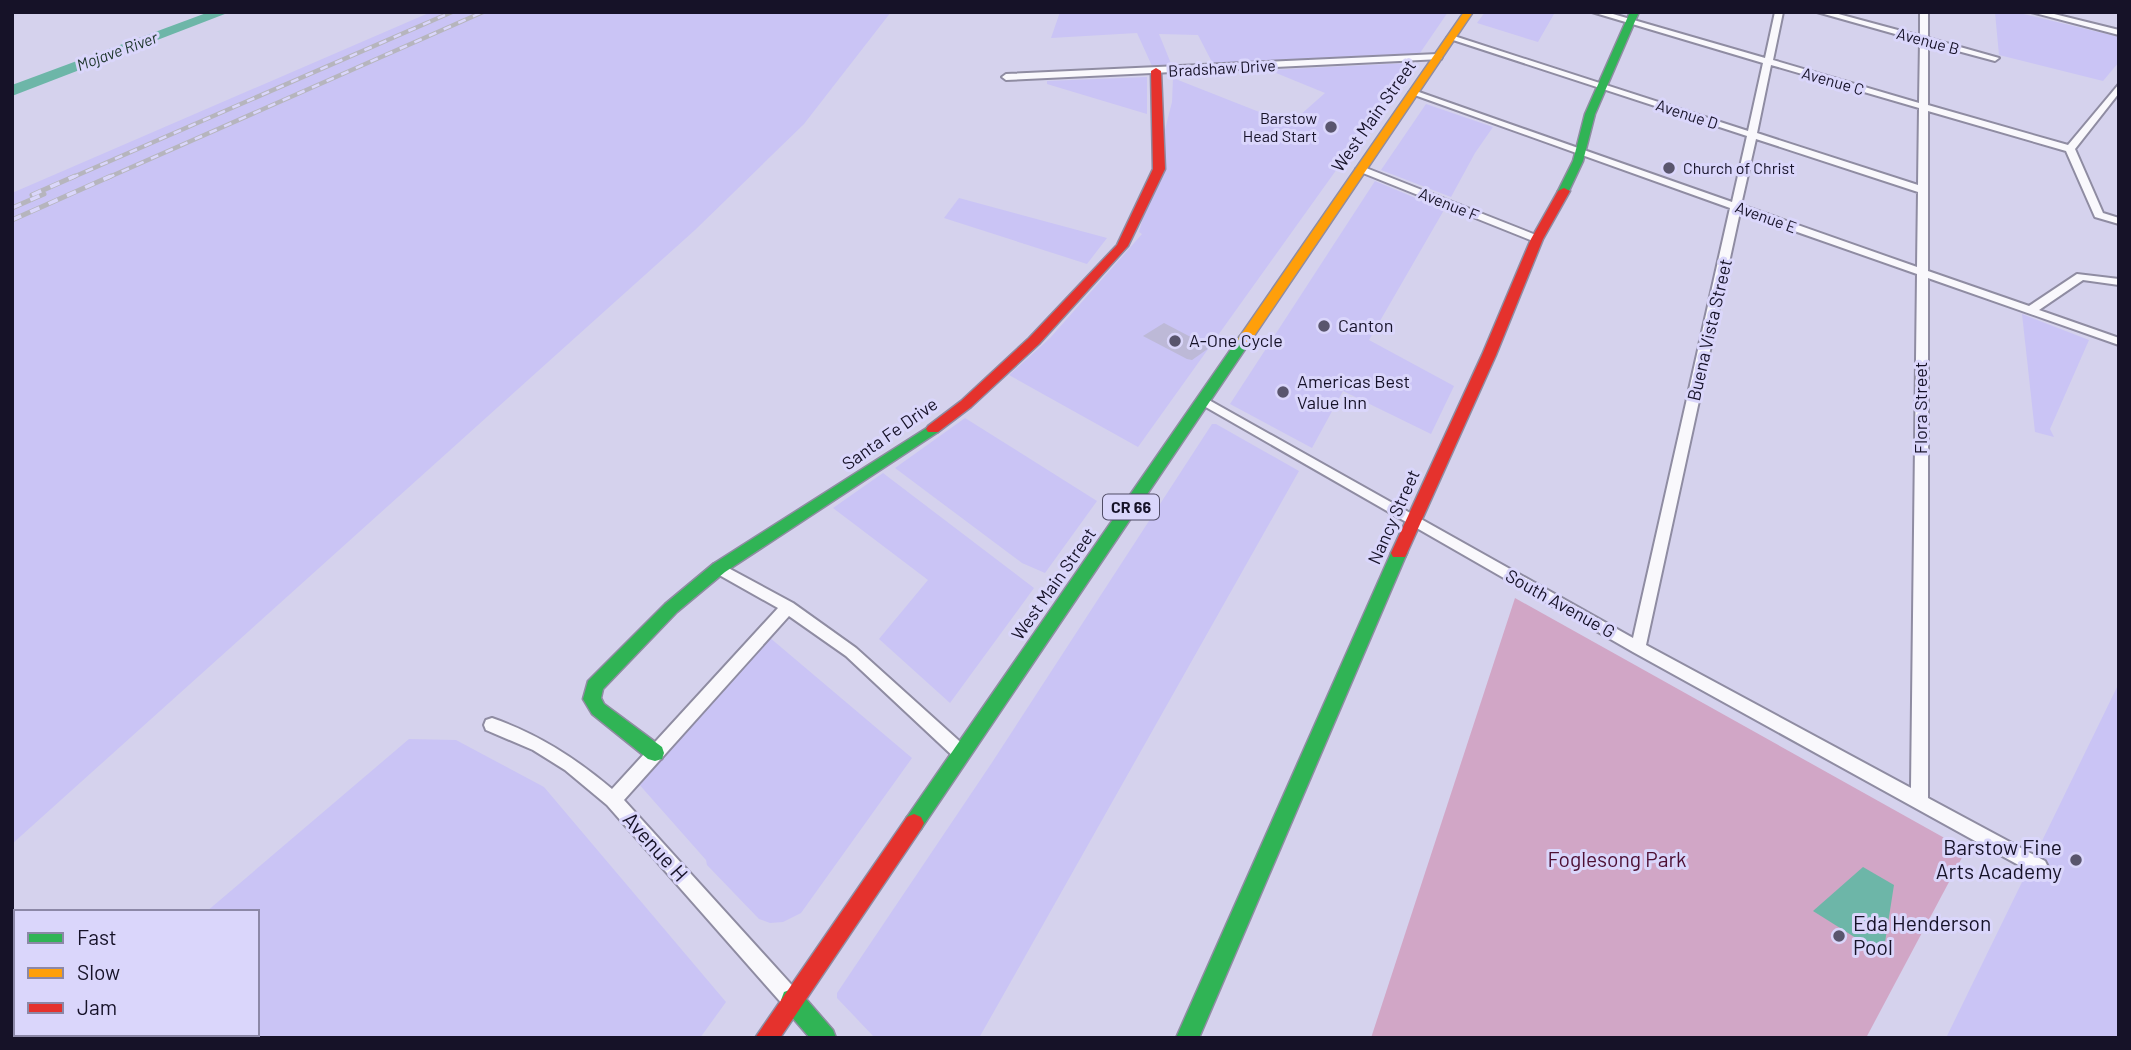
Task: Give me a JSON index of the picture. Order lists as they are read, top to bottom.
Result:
{
  "streets": {
    "street": [
      "Avenue B",
      "Bradshaw Drive",
      "Avenue C",
      "Avenue D",
      "West Main Street",
      "Avenue F",
      "Avenue E",
      "Buena Vista Street",
      "Flora Street",
      "Santa Fe Drive",
      "CR 66",
      "Nancy Street",
      "South Avenue G",
      "Avenue H"
    ]
  },
  "crossings": [
    ["Avenue B", "Flora Street"],
    ["Bradshaw Drive", "West Main Street"],
    ["Bradshaw Drive", "Santa Fe Drive"],
    ["Avenue C", "Buena Vista Street"],
    ["Avenue C", "Flora Street"],
    ["Avenue C", "Nancy Street"],
    ["Avenue D", "West Main Street"],
    ["Avenue D", "Buena Vista Street"],
    ["Avenue D", "Flora Street"],
    ["Avenue D", "Nancy Street"],
    ["West Main Street", "Avenue F"],
    ["West Main Street", "Avenue E"],
    ["West Main Street", "South Avenue G"],
    ["West Main Street", "Avenue H"],
    ["Avenue F", "Nancy Street"],
    ["Avenue E", "Buena Vista Street"],
    ["Avenue E", "Flora Street"],
    ["Avenue E", "Nancy Street"],
    ["Buena Vista Street", "South Avenue G"],
    ["Flora Street", "South Avenue G"],
    ["Nancy Street", "South Avenue G"]
  ],
  "water": ["Mojave River"],
  "parks": ["Foglesong Park"],
  "places": [
    "Barstow Head Start",
    "Church of Christ",
    "Canton",
    "A-One Cycle",
    "Americas Best Value Inn",
    "Barstow Fine Arts Academy",
    "Eda Henderson Pool"
  ],
  "legend": ["Fast", "Slow", "Jam"]
}
